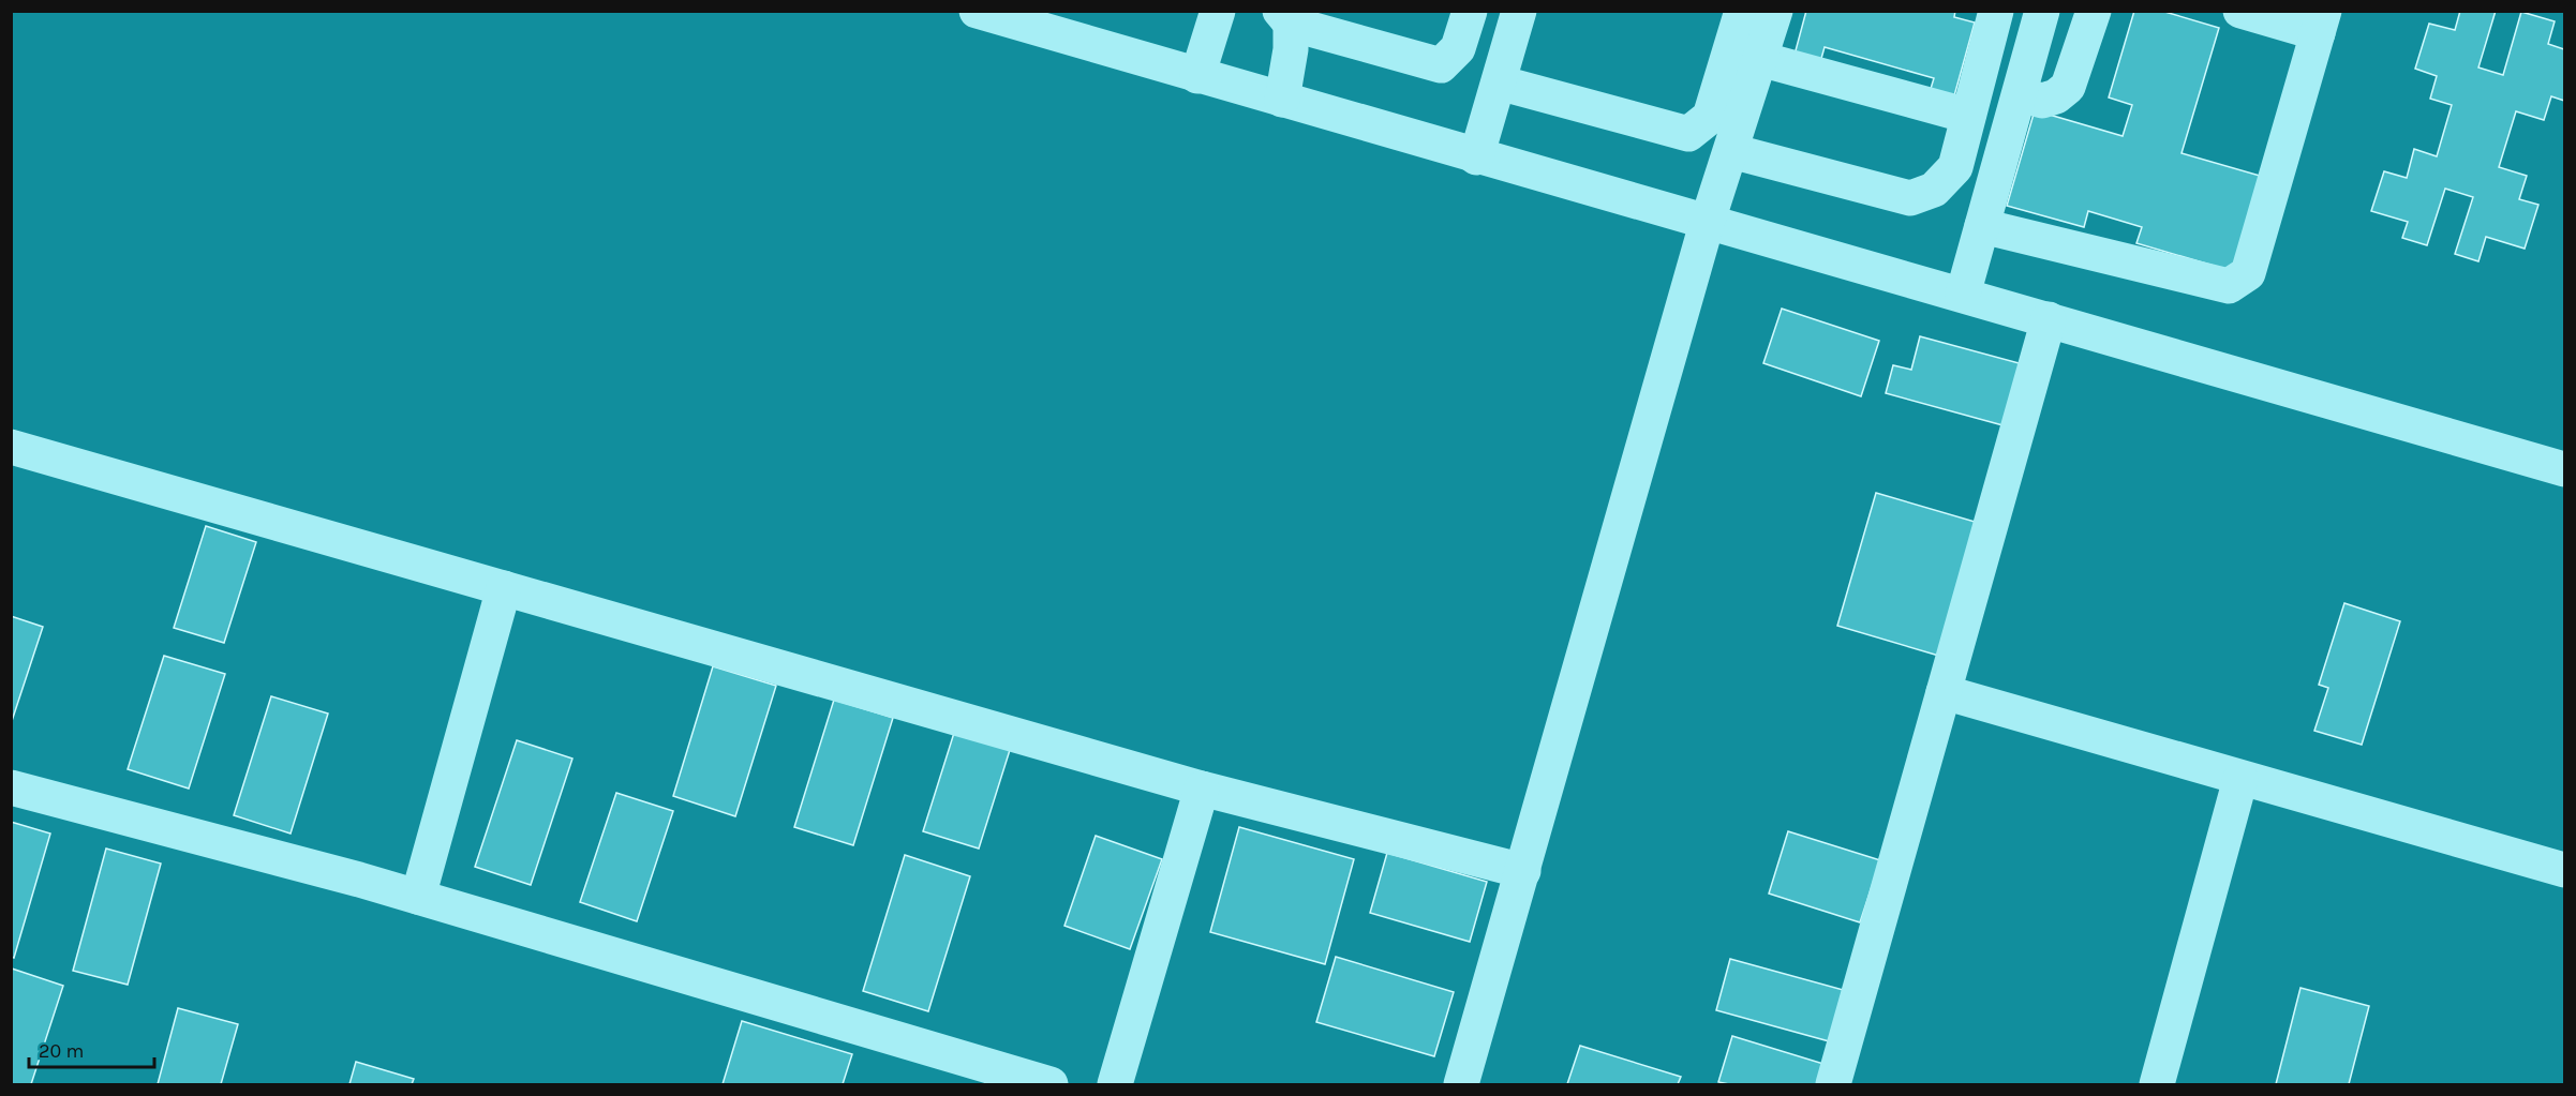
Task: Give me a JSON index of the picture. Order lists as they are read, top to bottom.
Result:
{
  "scale_bar": "20 m"
}
